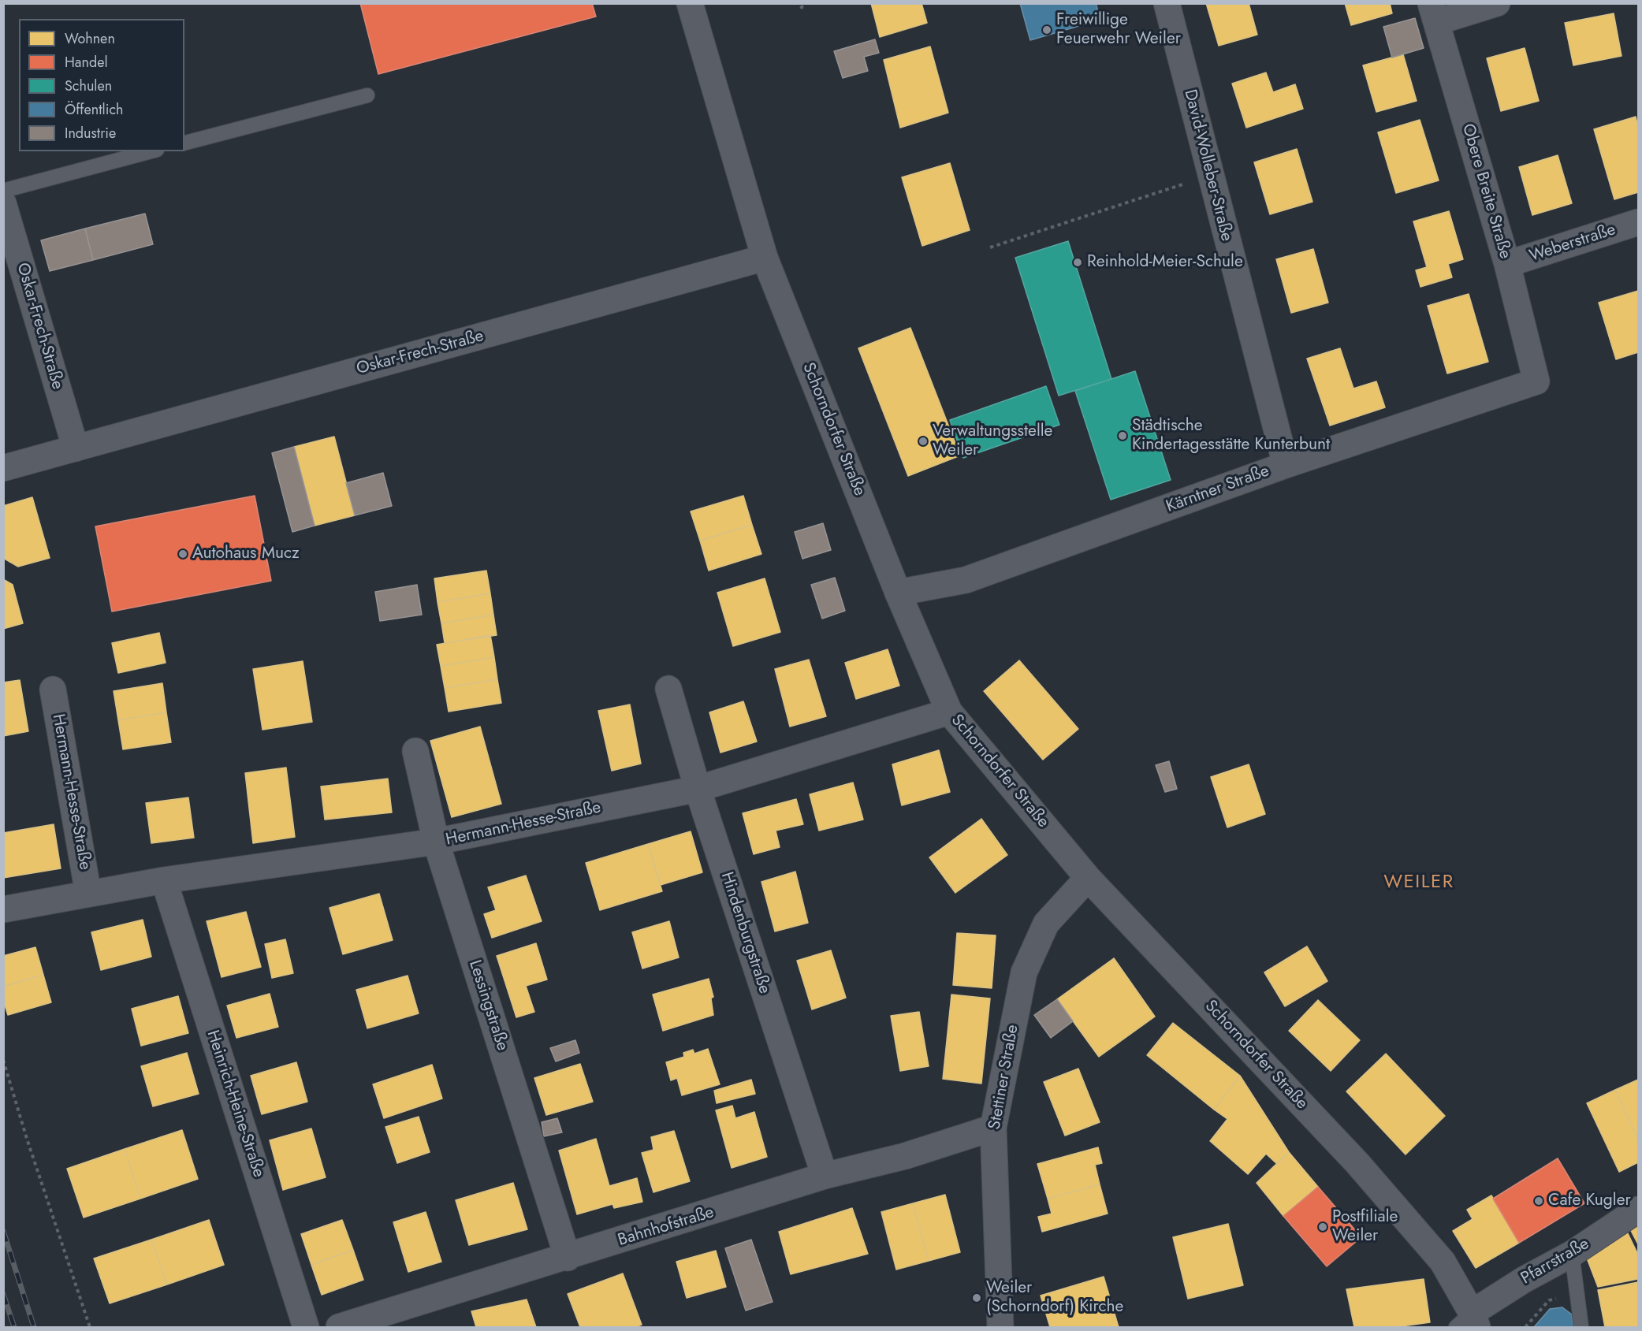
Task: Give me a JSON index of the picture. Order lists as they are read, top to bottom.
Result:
{
  "streets": {
    "street": [
      "David-Wolleber-Straße",
      "Obere Breite Straße",
      "Weberstraße",
      "Oskar-Frech-Straße",
      "Schorndorfer Straße",
      "Kärntner Straße",
      "Hermann-Hesse-Straße",
      "Hindenburgstraße",
      "Lessingstraße",
      "Stettiner Straße",
      "Heinrich-Heine-Straße",
      "Bahnhofstraße",
      "Pfarrstraße"
    ]
  },
  "crossings": [
    ["David-Wolleber-Straße", "Kärntner Straße"],
    ["Obere Breite Straße", "Weberstraße"],
    ["Obere Breite Straße", "Kärntner Straße"],
    ["Oskar-Frech-Straße", "Schorndorfer Straße"],
    ["Schorndorfer Straße", "Kärntner Straße"],
    ["Schorndorfer Straße", "Hermann-Hesse-Straße"],
    ["Schorndorfer Straße", "Stettiner Straße"],
    ["Schorndorfer Straße", "Pfarrstraße"],
    ["Hermann-Hesse-Straße", "Hindenburgstraße"],
    ["Hermann-Hesse-Straße", "Lessingstraße"],
    ["Hermann-Hesse-Straße", "Heinrich-Heine-Straße"],
    ["Hindenburgstraße", "Bahnhofstraße"],
    ["Lessingstraße", "Bahnhofstraße"],
    ["Stettiner Straße", "Bahnhofstraße"]
  ],
  "districts": ["WEILER"],
  "places": [
    "Freiwillige Feuerwehr Weiler",
    "Reinhold-Meier-Schule",
    "Städtische Kindertagesstätte Kunterbunt",
    "Verwaltungsstelle Weiler",
    "Autohaus Mucz",
    "Cafe Kugler",
    "Postfiliale Weiler",
    "Weiler (Schorndorf) Kirche"
  ],
  "legend": [
    "Wohnen",
    "Handel",
    "Schulen",
    "Öffentlich",
    "Industrie"
  ]
}
